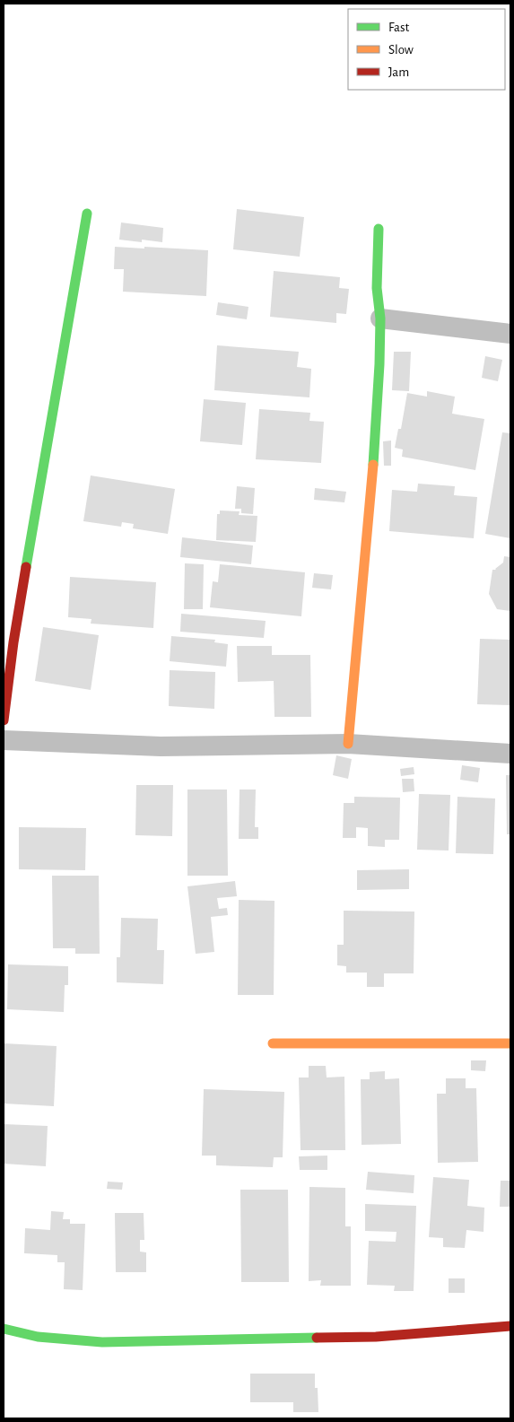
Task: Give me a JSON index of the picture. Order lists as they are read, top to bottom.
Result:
{
  "legend": ["Fast", "Slow", "Jam"]
}
